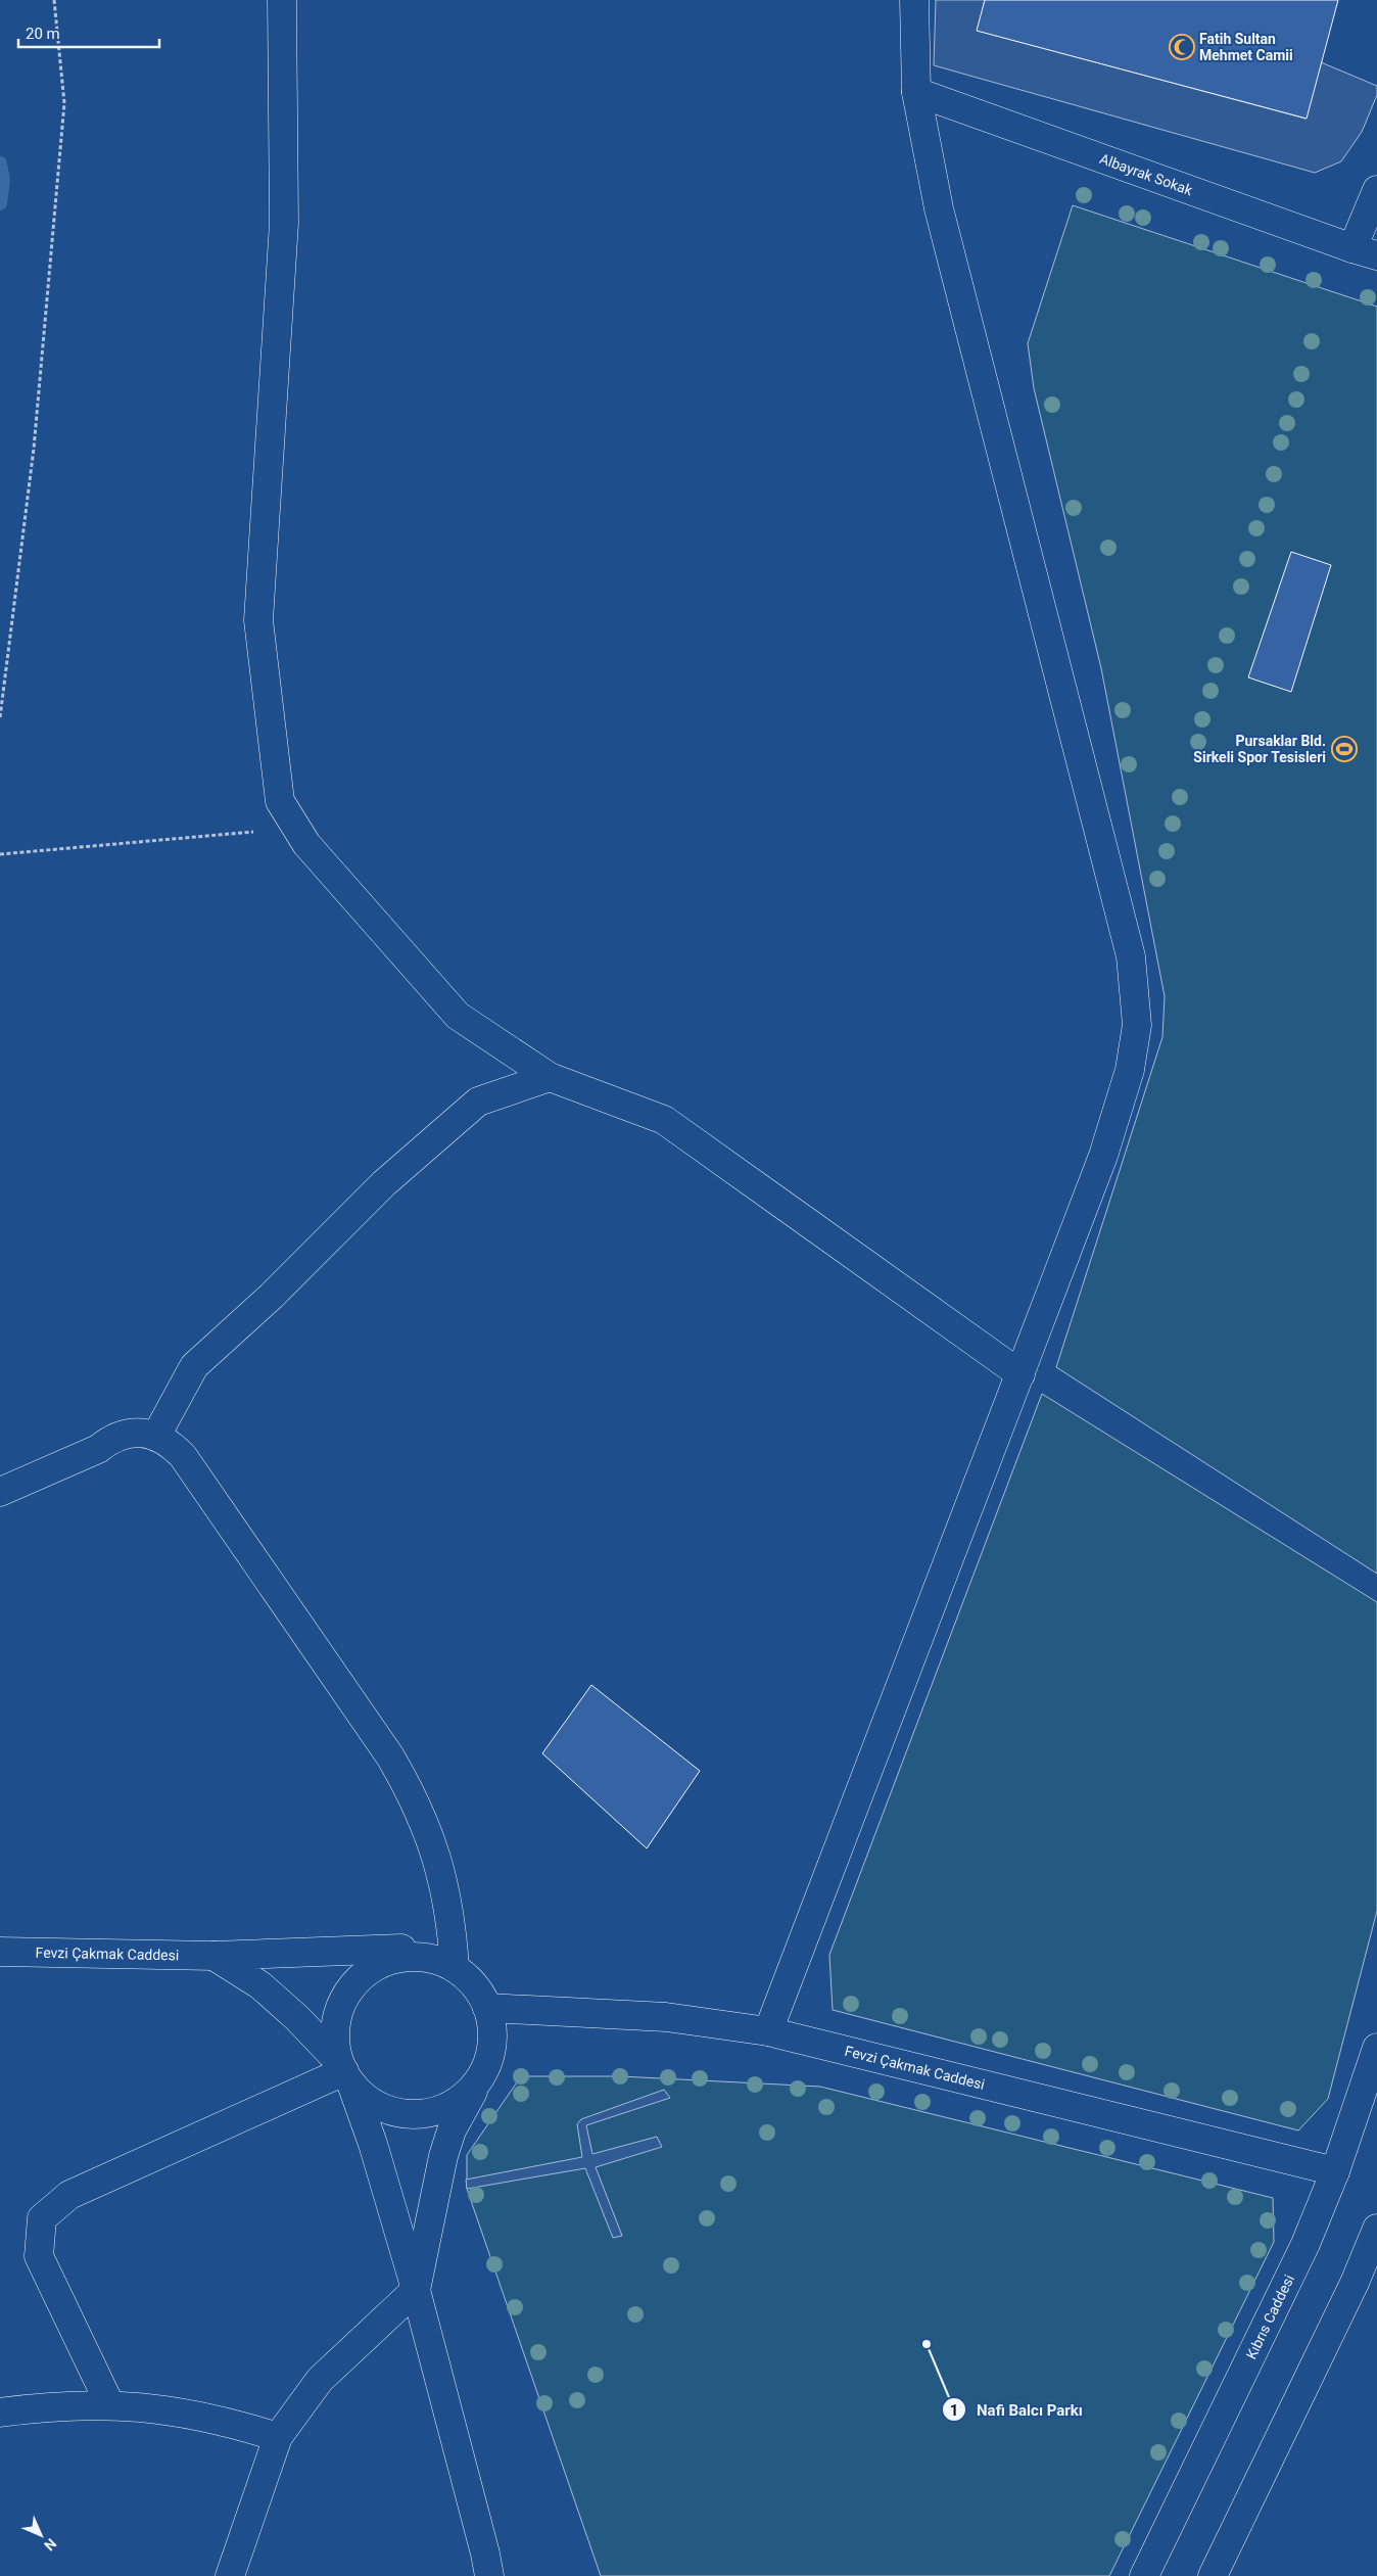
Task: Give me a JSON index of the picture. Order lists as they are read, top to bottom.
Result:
{
  "streets": {
    "street": ["Albayrak Sokak", "Fevzi Çakmak Caddesi", "Kıbrıs Caddesi"]
  },
  "crossings": [
    ["Fevzi Çakmak Caddesi", "Kıbrıs Caddesi"]
  ],
  "places": {
    "mosque": ["Fatih Sultan Mehmet Camii"],
    "sports": ["Pursaklar Bld. Sirkeli Spor Tesisleri"],
    "other": ["Nafi Balcı Parkı"]
  },
  "scale_bar": "20 m",
  "north": "bottom right"
}
